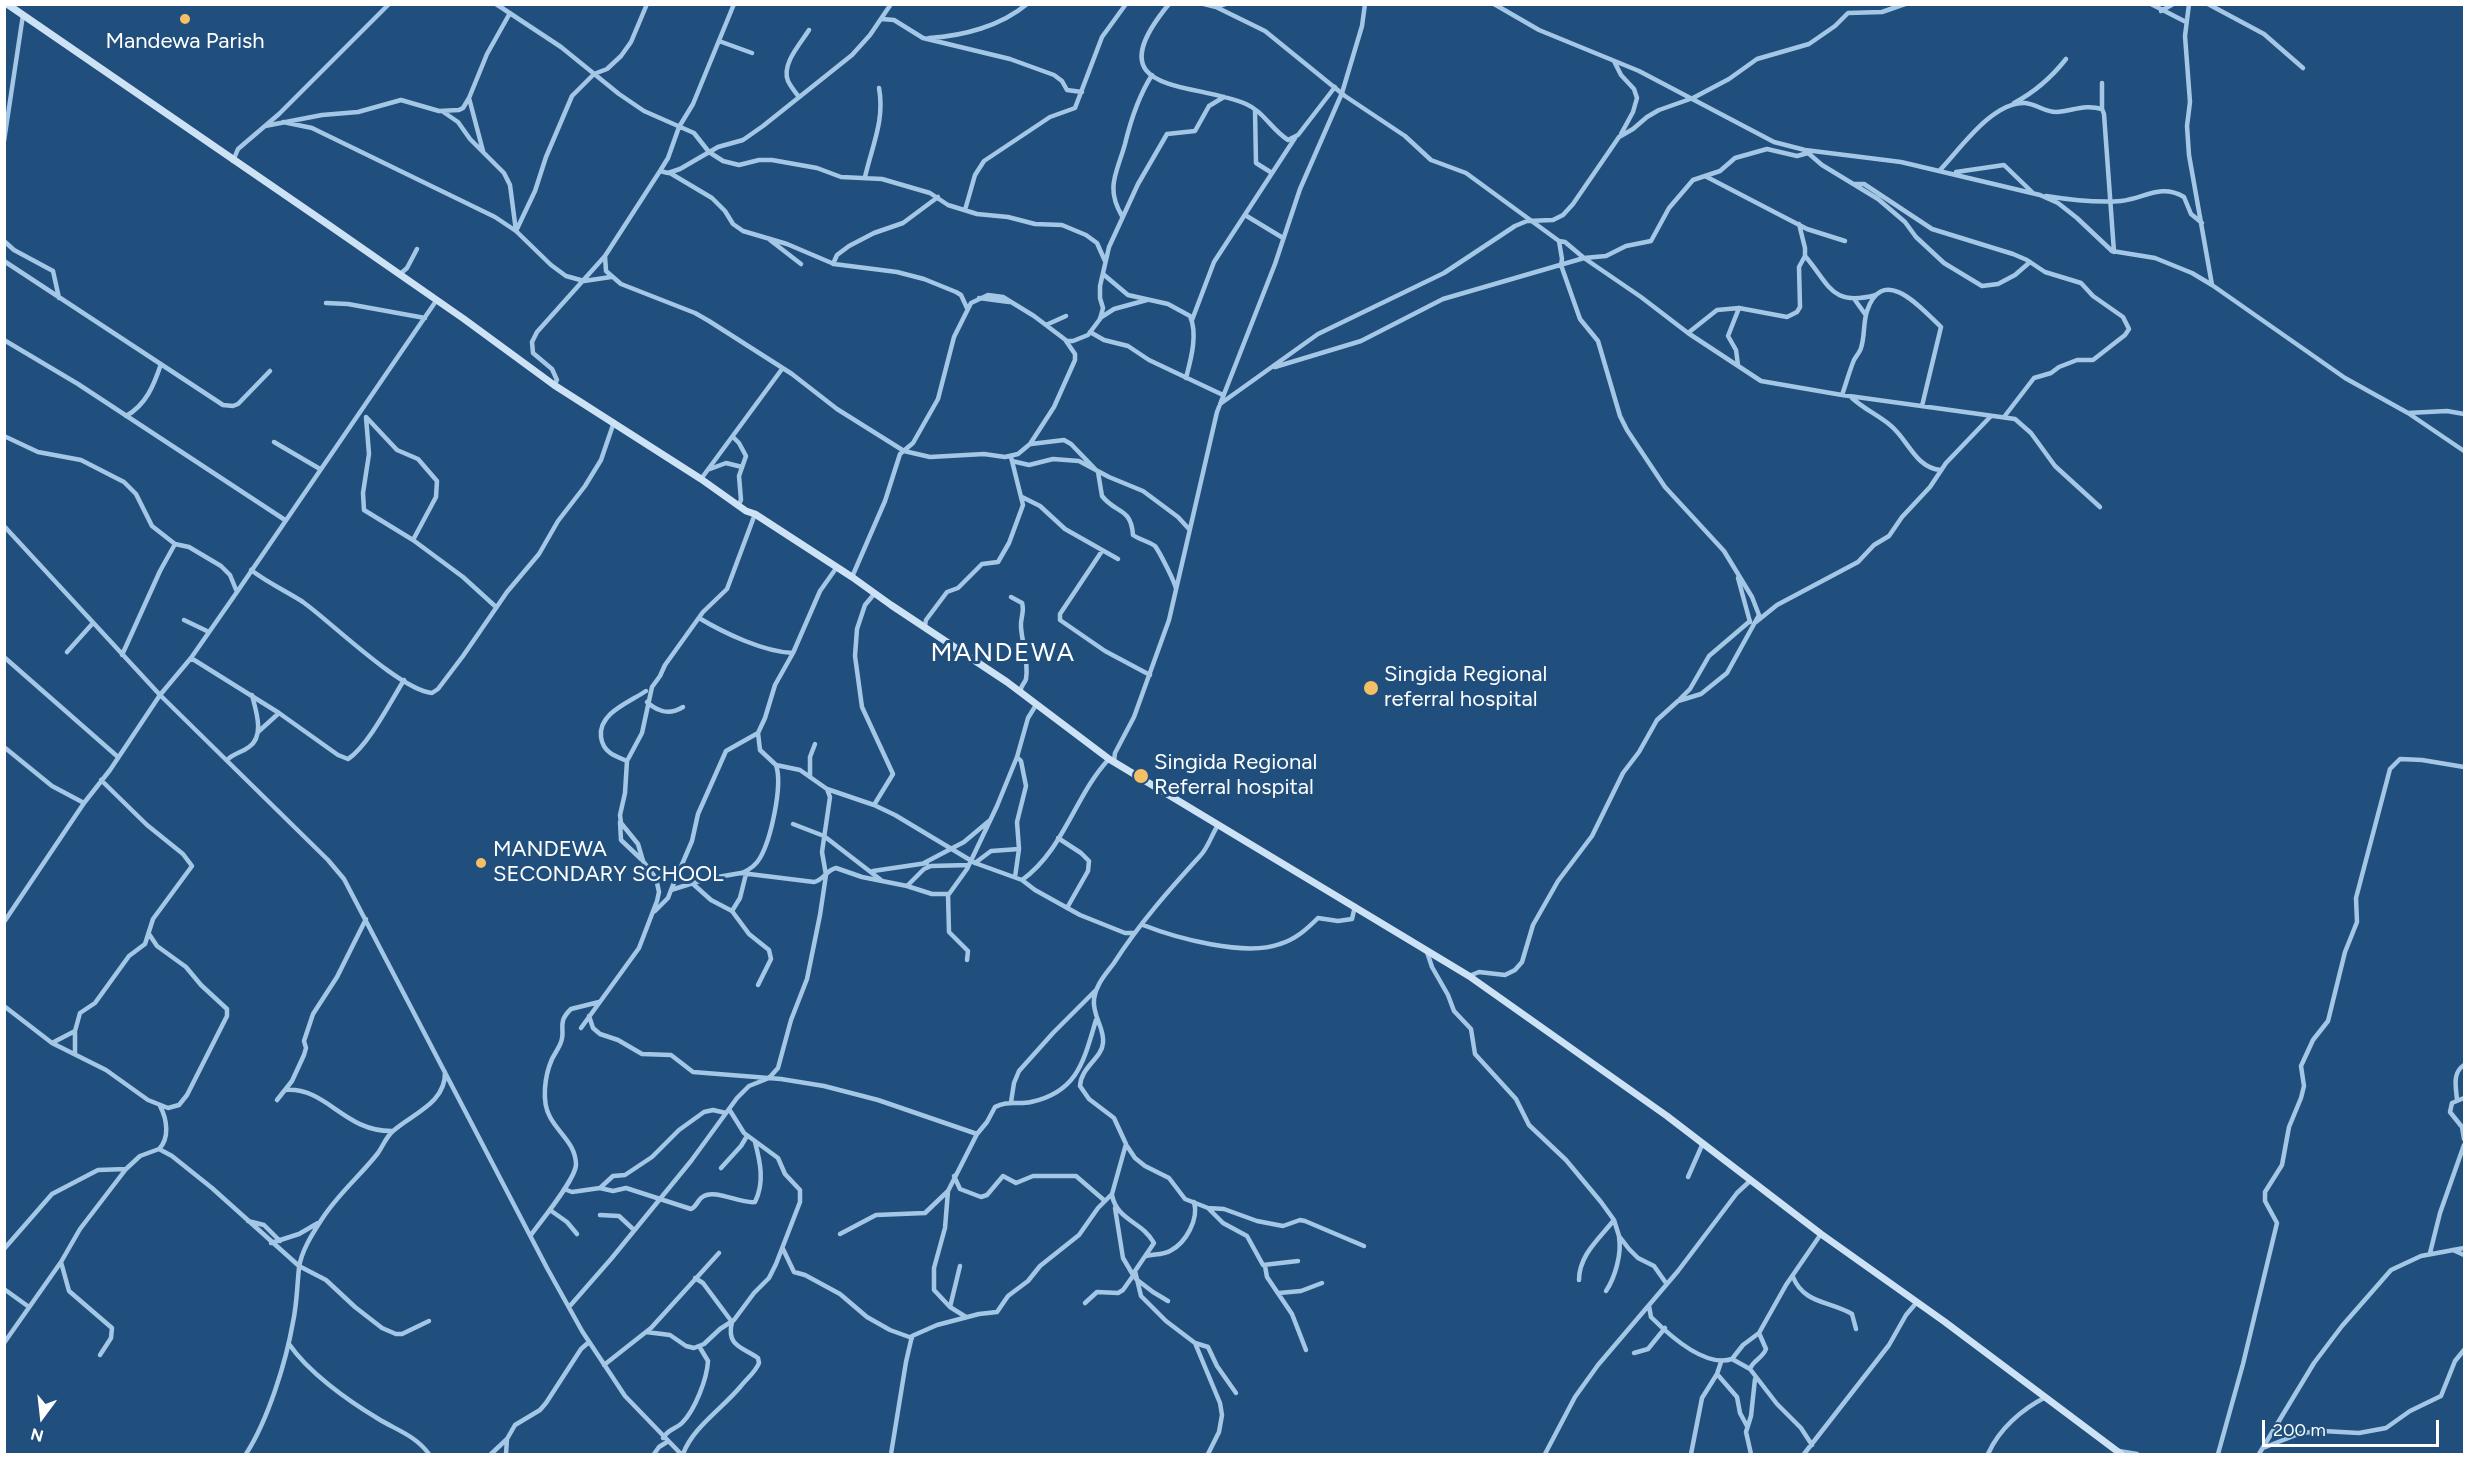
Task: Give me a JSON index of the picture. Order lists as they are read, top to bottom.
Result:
{
  "districts": ["MANDEWA"],
  "places": [
    "Mandewa Parish",
    "Singida Regional referral hospital",
    "Singida Regional Referral hospital",
    "MANDEWA SECONDARY SCHOOL"
  ],
  "scale_bar": "200 m",
  "north": "bottom"
}
